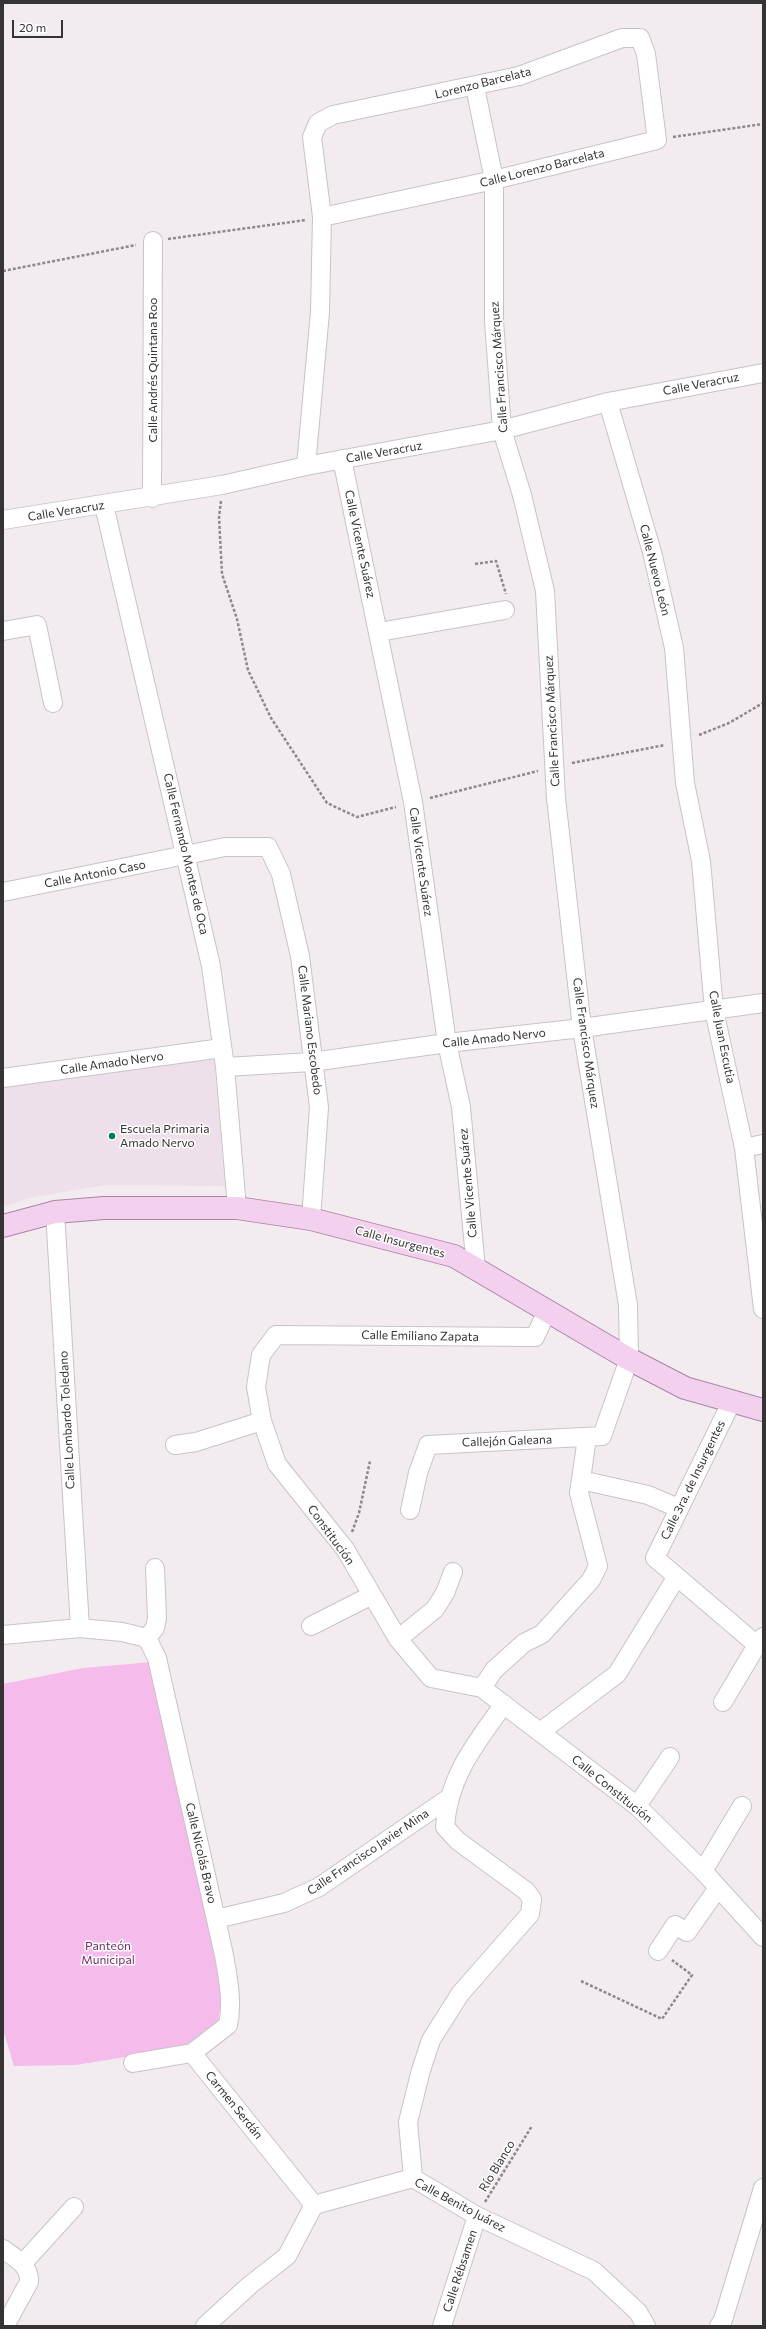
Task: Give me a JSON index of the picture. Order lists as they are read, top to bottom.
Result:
{
  "streets": {
    "main road": ["Calle Insurgentes"],
    "street": [
      "Lorenzo Barcelata",
      "Calle Lorenzo Barcelata",
      "Calle Francisco Márquez",
      "Calle Andrés Quintana Roo",
      "Calle Veracruz",
      "Calle Vicente Suárez",
      "Calle Nuevo León",
      "Calle Fernando Montes de Oca",
      "Calle Antonio Caso",
      "Calle Mariano Escobedo",
      "Calle Juan Escutia",
      "Calle Amado Nervo",
      "Calle Emiliano Zapata",
      "Calle Lombardo Toledano",
      "Callejón Galeana",
      "Calle 3ra. de Insurgentes",
      "Constitución",
      "Calle Constitución",
      "Calle Francisco Javier Mina",
      "Calle Nicolás Bravo",
      "Carmen Serdán",
      "Calle Benito Juárez",
      "Calle Rébsamen"
    ],
    "path": ["Río Blanco"]
  },
  "crossings": [
    ["Lorenzo Barcelata", "Calle Lorenzo Barcelata"],
    ["Lorenzo Barcelata", "Calle Francisco Márquez"],
    ["Calle Lorenzo Barcelata", "Calle Francisco Márquez"],
    ["Calle Francisco Márquez", "Calle Veracruz"],
    ["Calle Francisco Márquez", "Calle Amado Nervo"],
    ["Calle Francisco Márquez", "Calle Insurgentes"],
    ["Calle Francisco Márquez", "Callejón Galeana"],
    ["Calle Andrés Quintana Roo", "Calle Veracruz"],
    ["Calle Veracruz", "Calle Vicente Suárez"],
    ["Calle Veracruz", "Calle Nuevo León"],
    ["Calle Veracruz", "Calle Fernando Montes de Oca"],
    ["Calle Vicente Suárez", "Calle Amado Nervo"],
    ["Calle Vicente Suárez", "Calle Insurgentes"],
    ["Calle Nuevo León", "Calle Juan Escutia"],
    ["Calle Fernando Montes de Oca", "Calle Antonio Caso"],
    ["Calle Fernando Montes de Oca", "Calle Amado Nervo"],
    ["Calle Fernando Montes de Oca", "Calle Insurgentes"],
    ["Calle Antonio Caso", "Calle Mariano Escobedo"],
    ["Calle Mariano Escobedo", "Calle Amado Nervo"],
    ["Calle Mariano Escobedo", "Calle Insurgentes"],
    ["Calle Juan Escutia", "Calle Amado Nervo"],
    ["Calle Insurgentes", "Calle Emiliano Zapata"],
    ["Calle Insurgentes", "Calle Lombardo Toledano"],
    ["Calle Insurgentes", "Callejón Galeana"],
    ["Calle Insurgentes", "Calle 3ra. de Insurgentes"],
    ["Calle Emiliano Zapata", "Constitución"],
    ["Constitución", "Calle Constitución"],
    ["Calle Constitución", "Calle Francisco Javier Mina"],
    ["Calle Francisco Javier Mina", "Calle Nicolás Bravo"],
    ["Calle Francisco Javier Mina", "Calle Benito Juárez"],
    ["Calle Nicolás Bravo", "Carmen Serdán"],
    ["Carmen Serdán", "Calle Benito Juárez"],
    ["Río Blanco", "Calle Benito Juárez"],
    ["Río Blanco", "Calle Rébsamen"],
    ["Calle Benito Juárez", "Calle Rébsamen"]
  ],
  "parks": ["Panteón Municipal"],
  "places": ["Escuela Primaria Amado Nervo"],
  "scale_bar": "20 m"
}
